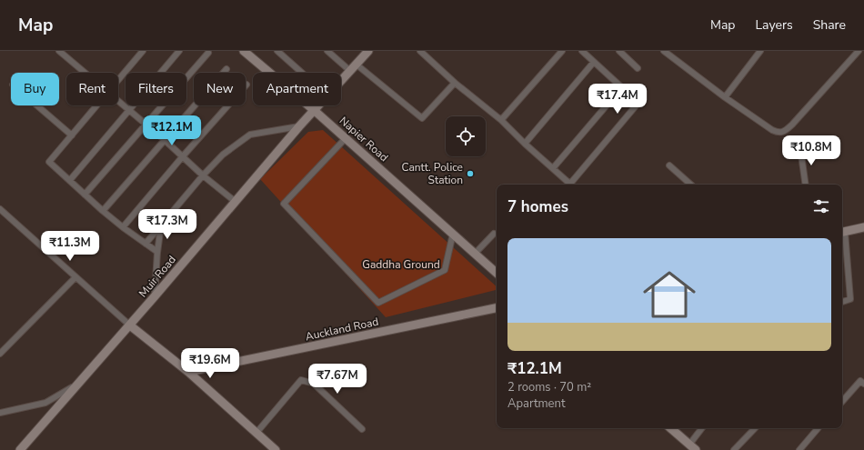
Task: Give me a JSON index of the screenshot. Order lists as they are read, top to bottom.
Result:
{
  "streets": {
    "street": ["Napier Road", "Muir Road", "Auckland Road"]
  },
  "crossings": [
    ["Napier Road", "Muir Road"]
  ],
  "parks": ["Gaddha Ground"],
  "places": ["Cantt. Police Station"],
  "page": {
    "header": "Map",
    "nav": ["Map", "Layers", "Share"],
    "chip": [
      "Buy",
      "Rent",
      "Filters",
      "New",
      "Apartment"
    ],
    "price": [
      "₹17.4M",
      "₹12.1M",
      "₹10.8M",
      "₹17.3M",
      "₹11.3M",
      "₹19.6M",
      "₹7.67M"
    ],
    "heading": "7 homes",
    "list": [
      {
        "name": "₹12.1M",
        "note": "2 rooms · 70 m² · Apartment"
      }
    ]
  }
}
